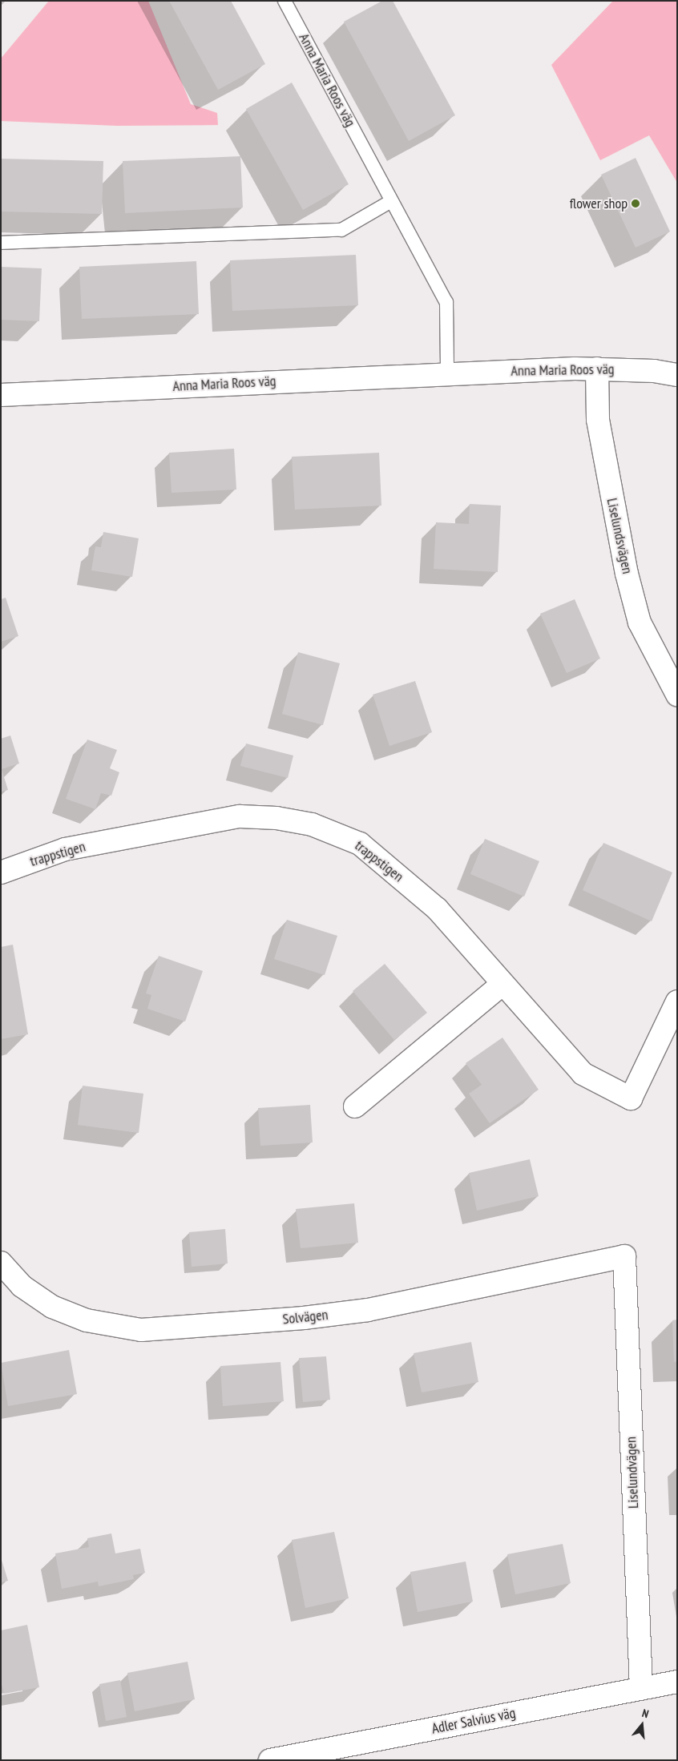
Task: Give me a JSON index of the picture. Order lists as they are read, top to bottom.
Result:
{
  "streets": {
    "street": [
      "Anna Maria Roos väg",
      "Liselundsvägen",
      "trappstigen",
      "Solvägen",
      "Liselundvägen",
      "Adler Salvius väg"
    ]
  },
  "crossings": [
    ["Anna Maria Roos väg", "Liselundsvägen"],
    ["Solvägen", "Liselundvägen"],
    ["Liselundvägen", "Adler Salvius väg"]
  ],
  "places": ["flower shop"],
  "north": "top"
}
